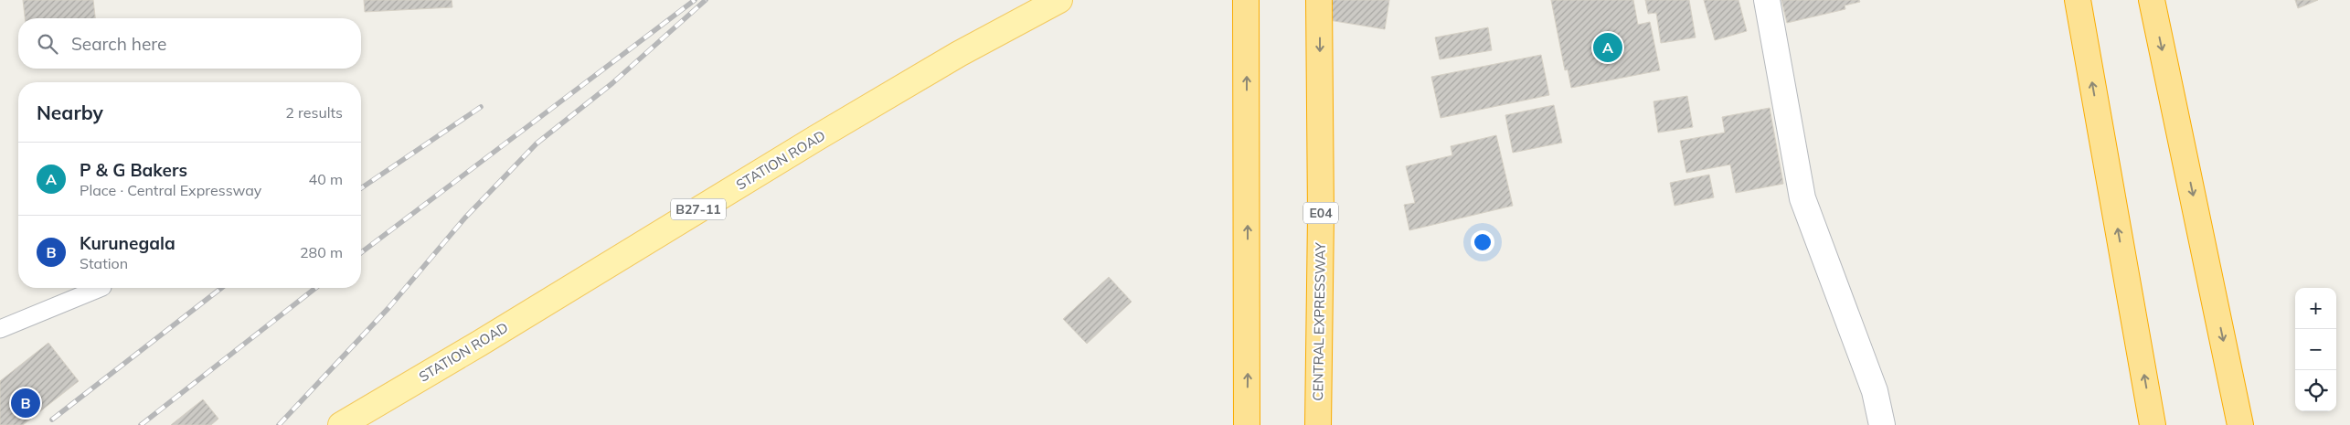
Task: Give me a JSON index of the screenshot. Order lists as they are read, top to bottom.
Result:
{
  "streets": {
    "highway": ["E04", "CENTRAL EXPRESSWAY"],
    "main road": ["STATION ROAD", "B27-11"]
  },
  "page": {
    "search": "Search here",
    "pins": ["A", "B"],
    "heading": ["Nearby", "2 results"],
    "list": [
      {
        "mark": "A",
        "name": "P & G Bakers",
        "note": "Place · Central Expressway",
        "value": "40 m"
      },
      {
        "mark": "B",
        "name": "Kurunegala",
        "note": "Station",
        "value": "280 m"
      }
    ],
    "map_buttons": ["+", "−"]
  }
}
